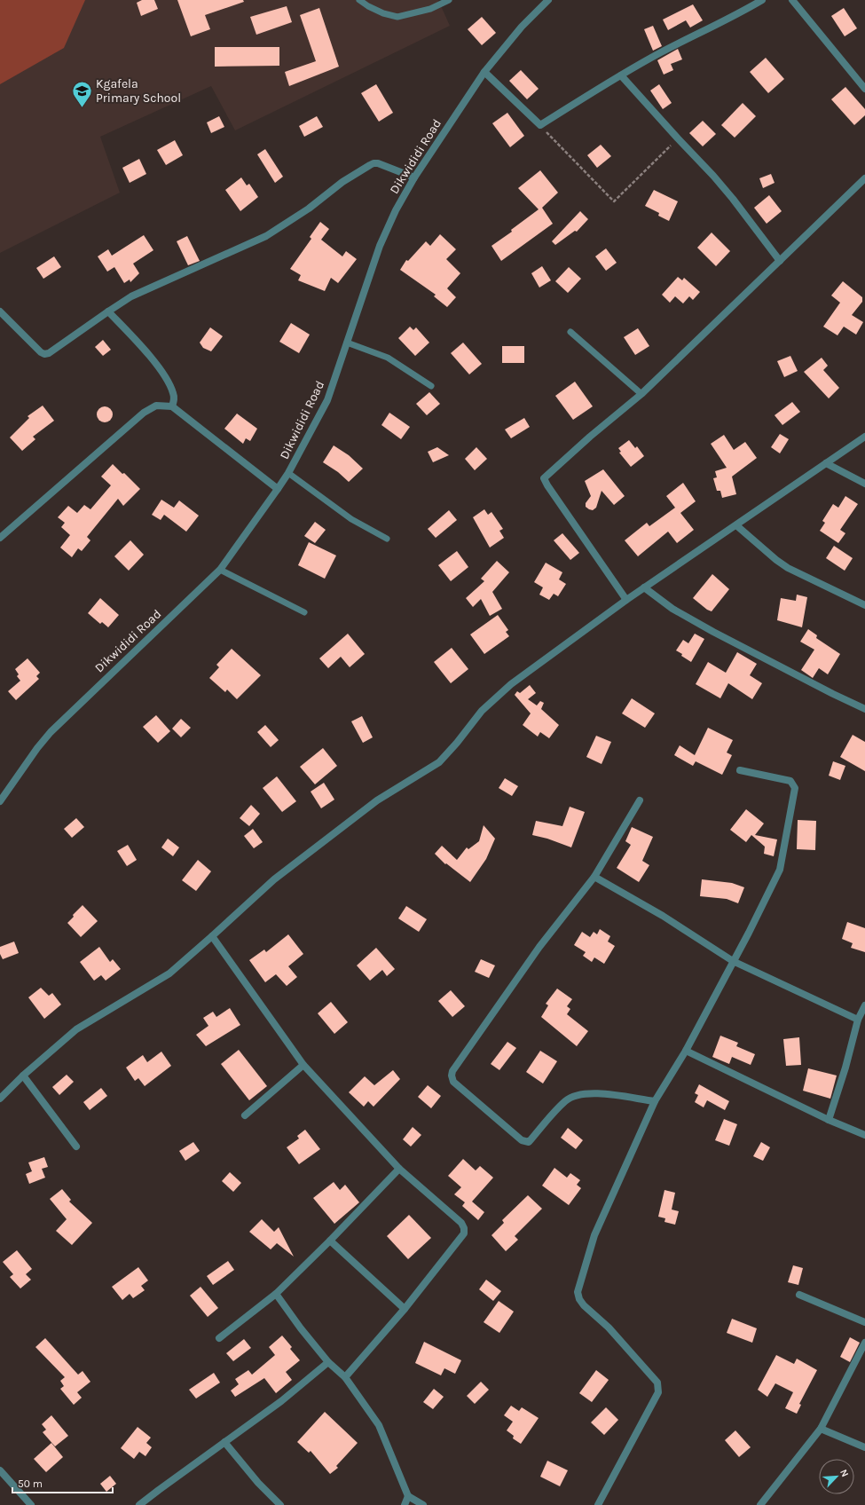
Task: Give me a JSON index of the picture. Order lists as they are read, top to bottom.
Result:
{
  "streets": {
    "street": ["Dikwididi Road"]
  },
  "places": {
    "school or university": ["Kgafela Primary School"]
  },
  "scale_bar": "50 m",
  "north": "top right"
}
